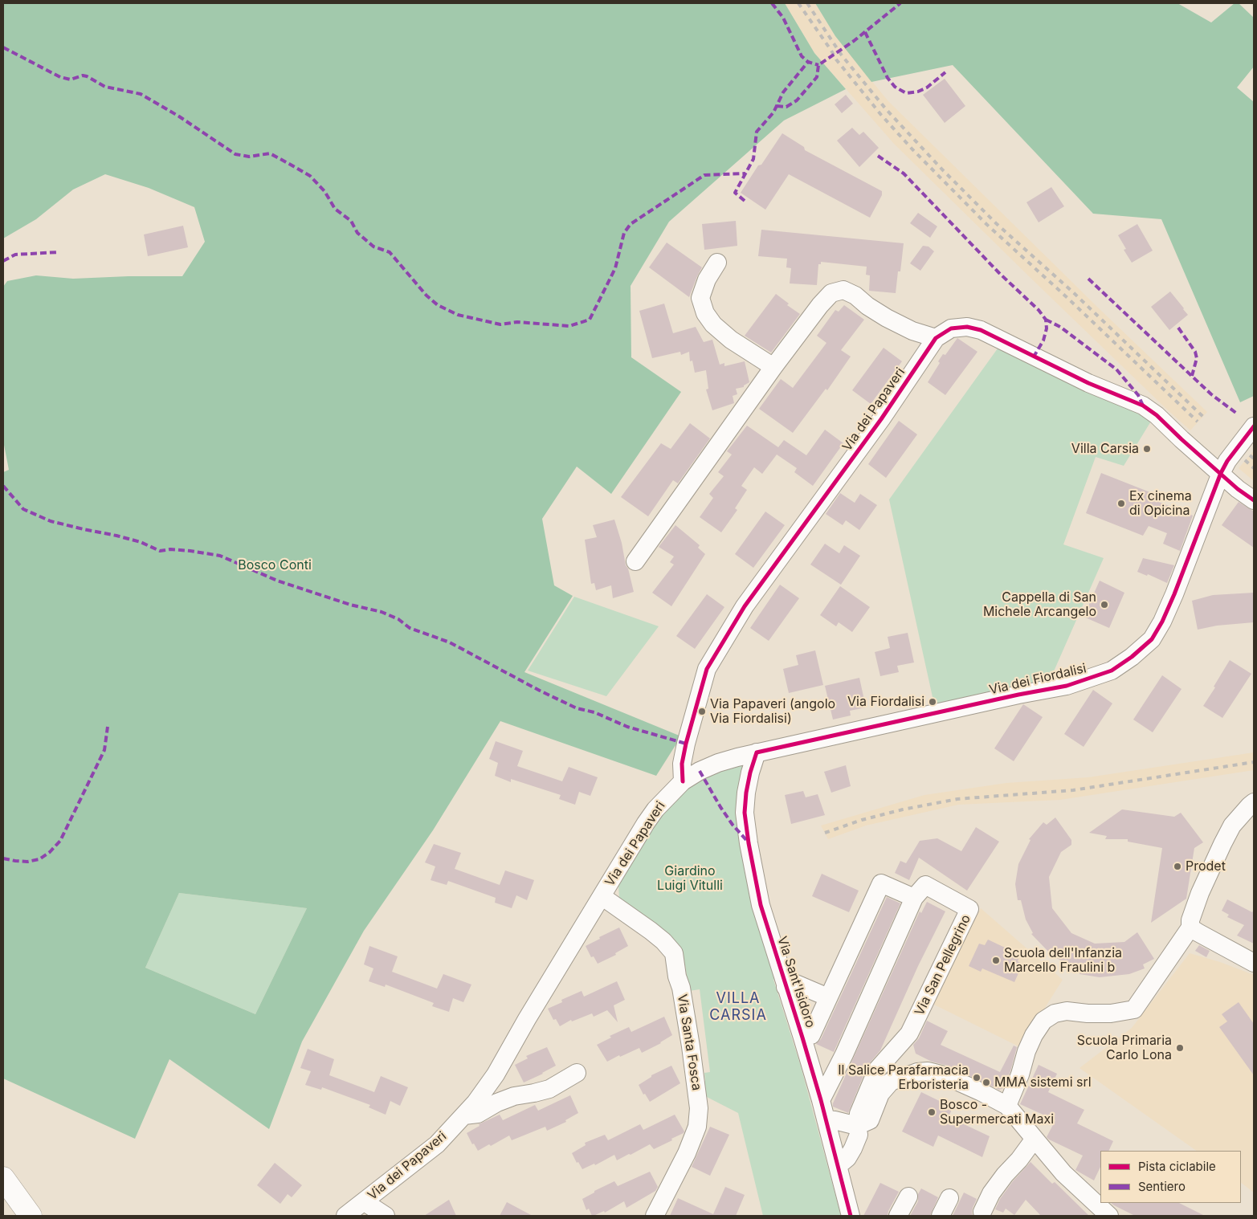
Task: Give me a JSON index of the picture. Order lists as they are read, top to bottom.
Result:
{
  "streets": {
    "street": [
      "Via dei Papaveri",
      "Via dei Fiordalisi",
      "Via San Pellegrino",
      "Via Sant'Isidoro",
      "Via Santa Fosca"
    ]
  },
  "crossings": [
    ["Via dei Papaveri", "Via dei Fiordalisi"],
    ["Via dei Papaveri", "Via Santa Fosca"],
    ["Via dei Fiordalisi", "Via Sant'Isidoro"],
    ["Via San Pellegrino", "Via Sant'Isidoro"]
  ],
  "districts": ["VILLA CARSIA"],
  "parks": ["Bosco Conti", "Giardino Luigi Vitulli"],
  "places": [
    "Villa Carsia",
    "Ex cinema di Opicina",
    "Cappella di San Michele Arcangelo",
    "Via Fiordalisi",
    "Via Papaveri (angolo Via Fiordalisi)",
    "Prodet",
    "Scuola dell'Infanzia Marcello Fraulini b",
    "Scuola Primaria Carlo Lona",
    "Il Salice Parafarmacia Erboristeria",
    "MMA sistemi srl",
    "Bosco - Supermercati Maxi"
  ],
  "legend": ["Pista ciclabile", "Sentiero"]
}
